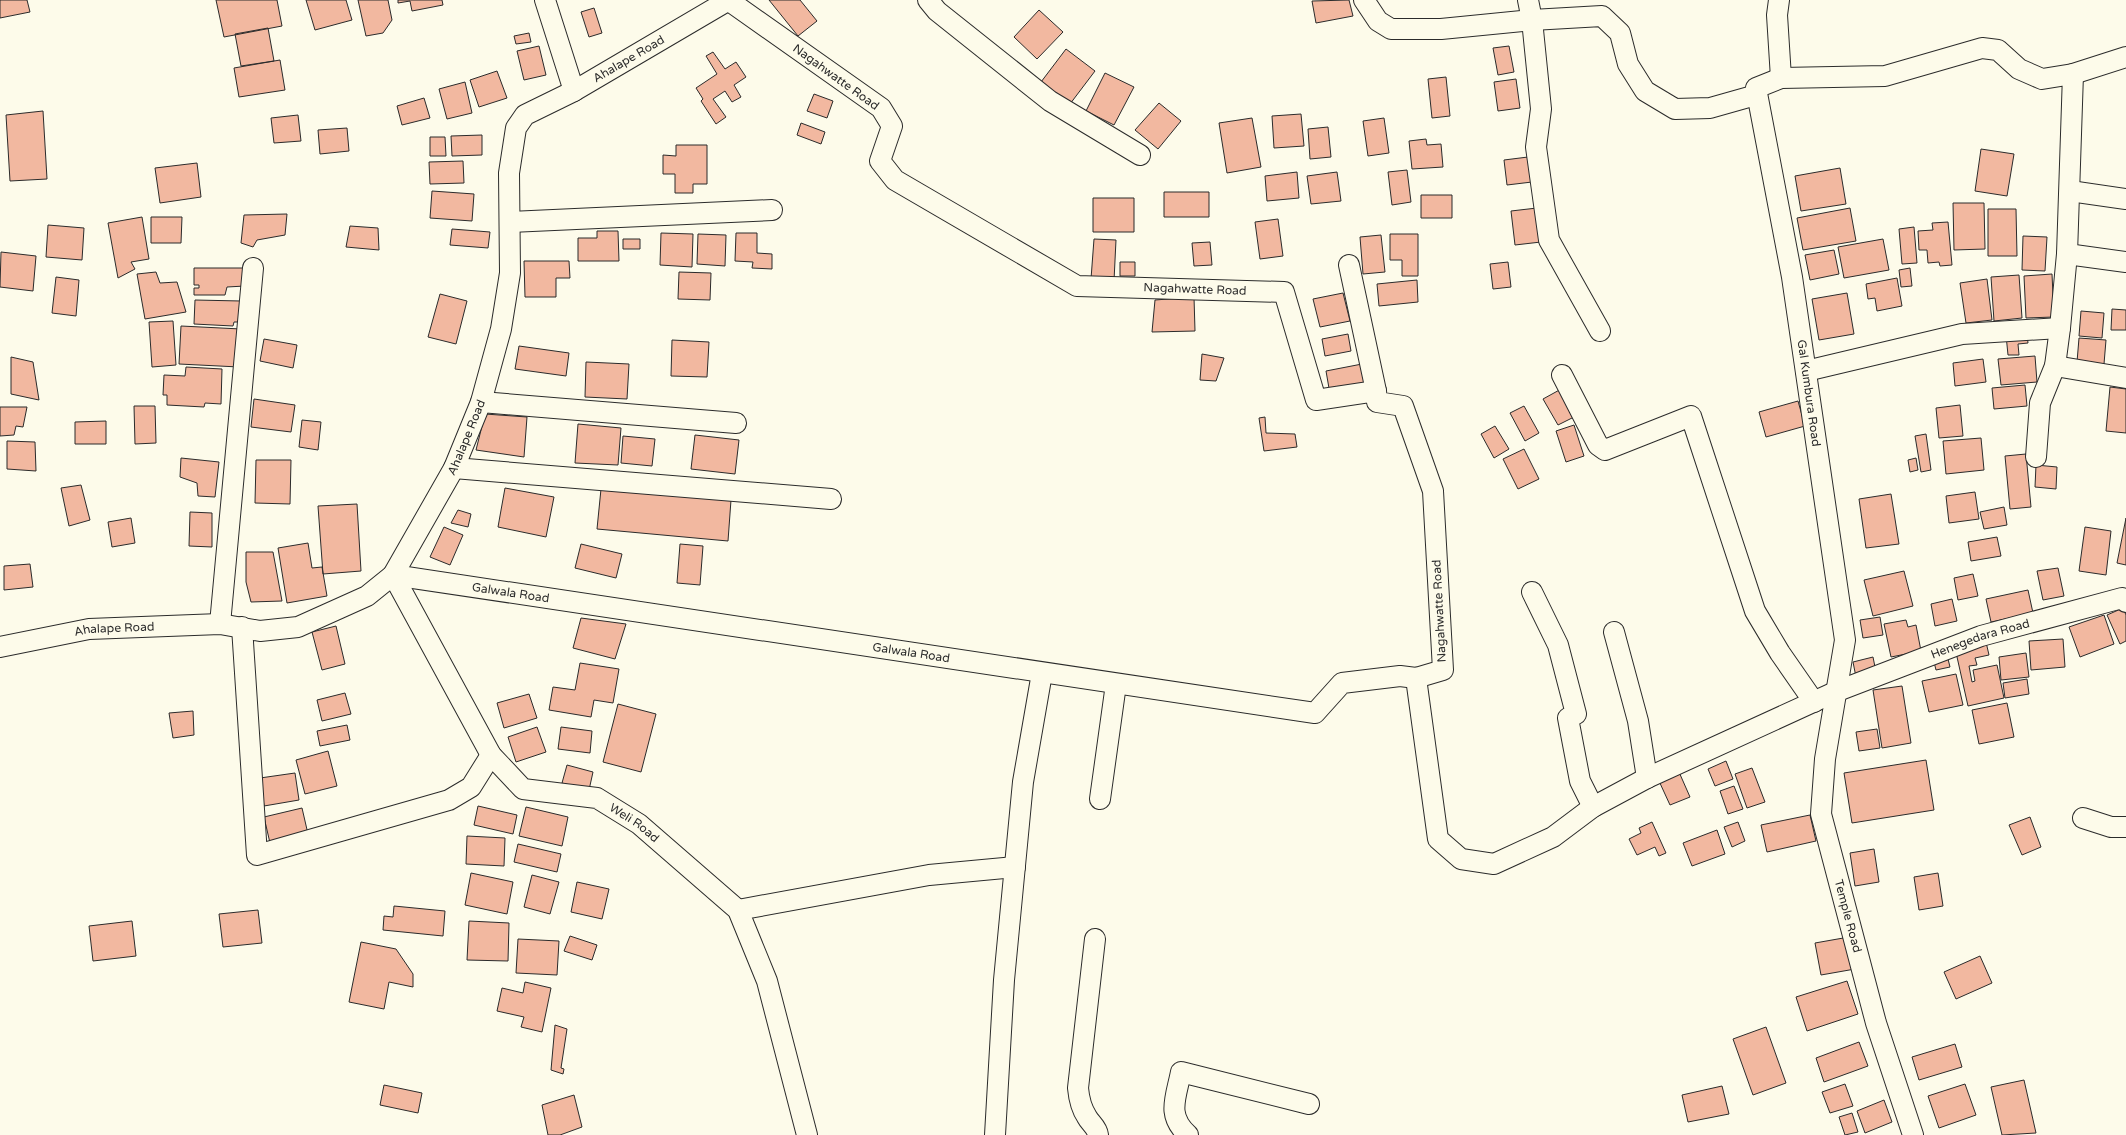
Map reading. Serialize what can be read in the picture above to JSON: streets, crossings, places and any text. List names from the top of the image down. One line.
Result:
{"streets":{"street":["Ahalape Road","Nagahwatte Road","Gal Kumbura Road","Galwala Road","Henegedara Road","Weli Road","Temple Road"]},"crossings":[["Ahalape Road","Nagahwatte Road"],["Ahalape Road","Galwala Road"],["Ahalape Road","Weli Road"],["Nagahwatte Road","Galwala Road"],["Gal Kumbura Road","Henegedara Road"],["Gal Kumbura Road","Temple Road"],["Galwala Road","Weli Road"],["Henegedara Road","Temple Road"]]}
